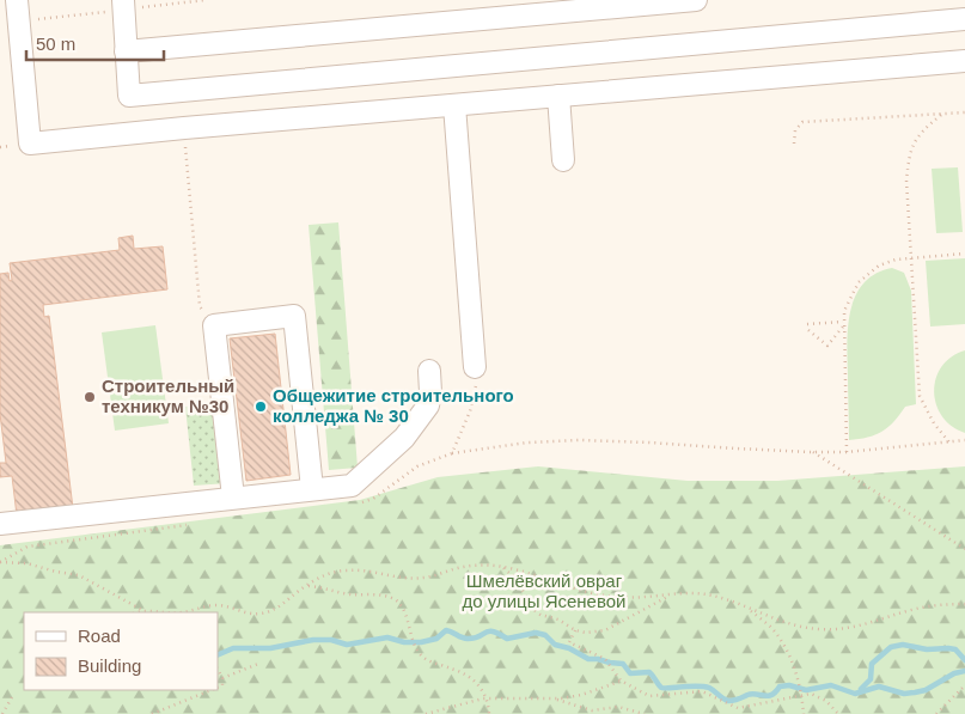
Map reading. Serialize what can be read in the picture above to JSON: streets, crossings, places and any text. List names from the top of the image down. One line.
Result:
{"parks":["Шмелёвский овраг до улицы Ясеневой"],"places":["Строительный техникум №30","Общежитие строительного колледжа № 30"],"legend":["Road","Building"],"scale_bar":"50 m"}
